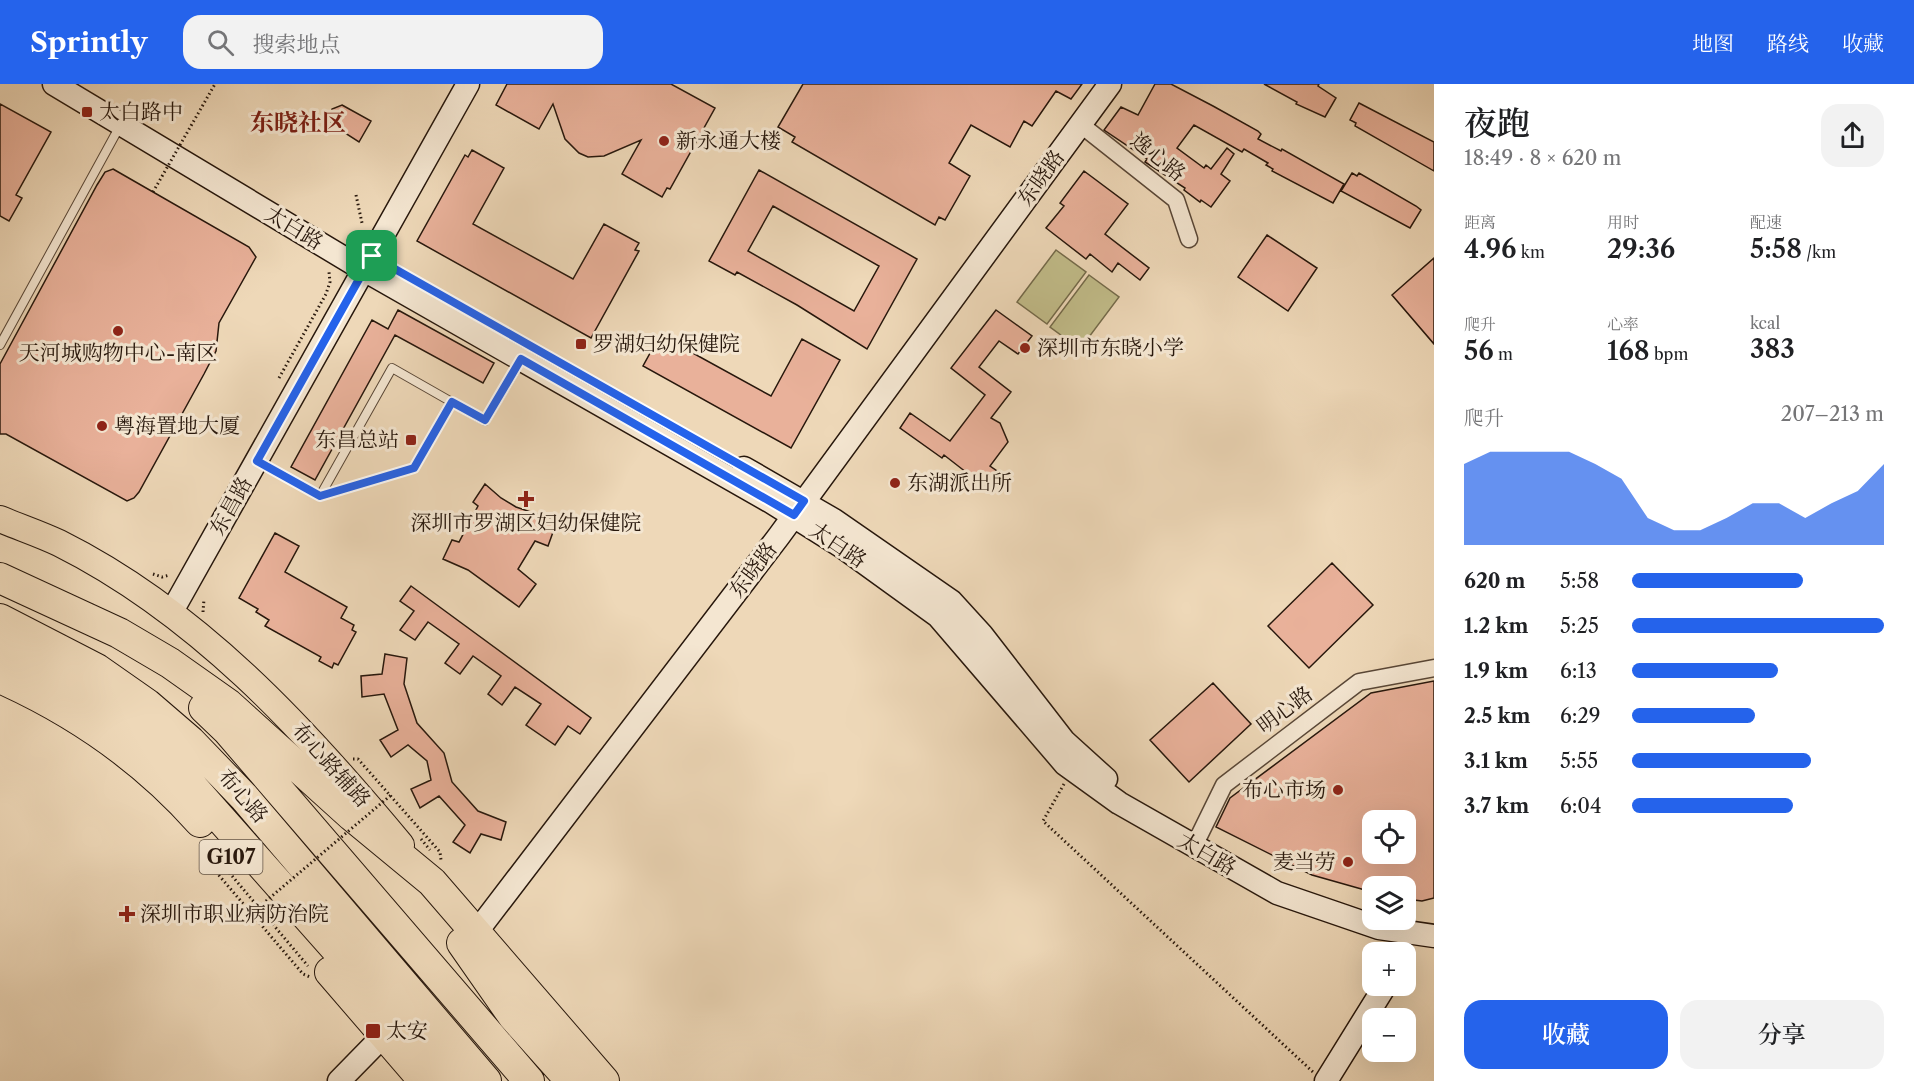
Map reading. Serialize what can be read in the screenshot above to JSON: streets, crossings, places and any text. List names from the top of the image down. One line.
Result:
{"streets":{"highway":["布心路辅路","布心路","G107"],"main road":["东晓路","太白路","东昌路"],"street":["逸心路","明心路"]},"crossings":[["逸心路","东晓路"],["东晓路","太白路"],["东晓路","布心路辅路"],["太白路","东昌路"],["太白路","明心路"],["东昌路","布心路辅路"],["布心路辅路","布心路"]],"districts":["东晓社区"],"places":{"transit":["太白路中","罗湖妇幼保健院","东昌总站","太安"],"other":["新永通大楼","天河城购物中心-南区","深圳市东晓小学","粤海置地大厦","东湖派出所","布心市场","麦当劳"],"health":["深圳市罗湖区妇幼保健院","深圳市职业病防治院"]},"page":{"header":"Sprintly","search":"搜索地点","nav":["地图","路线","收藏"],"heading":["夜跑","18:49 · 8 × 620 m"],"stats":[["距离","4.96 km"],["用时","29:36"],["配速","5:58 /km"],["爬升","56 m"],["心率","168 bpm"],["kcal","383"]],"chart":["爬升","207–213 m"],"list":[{"name":"620 m","note":"5:58"},{"name":"1.2 km","note":"5:25"},{"name":"1.9 km","note":"6:13"},{"name":"2.5 km","note":"6:29"},{"name":"3.1 km","note":"5:55"},{"name":"3.7 km","note":"6:04"}],"map_buttons":["+","−"],"buttons":["收藏","分享"]}}
